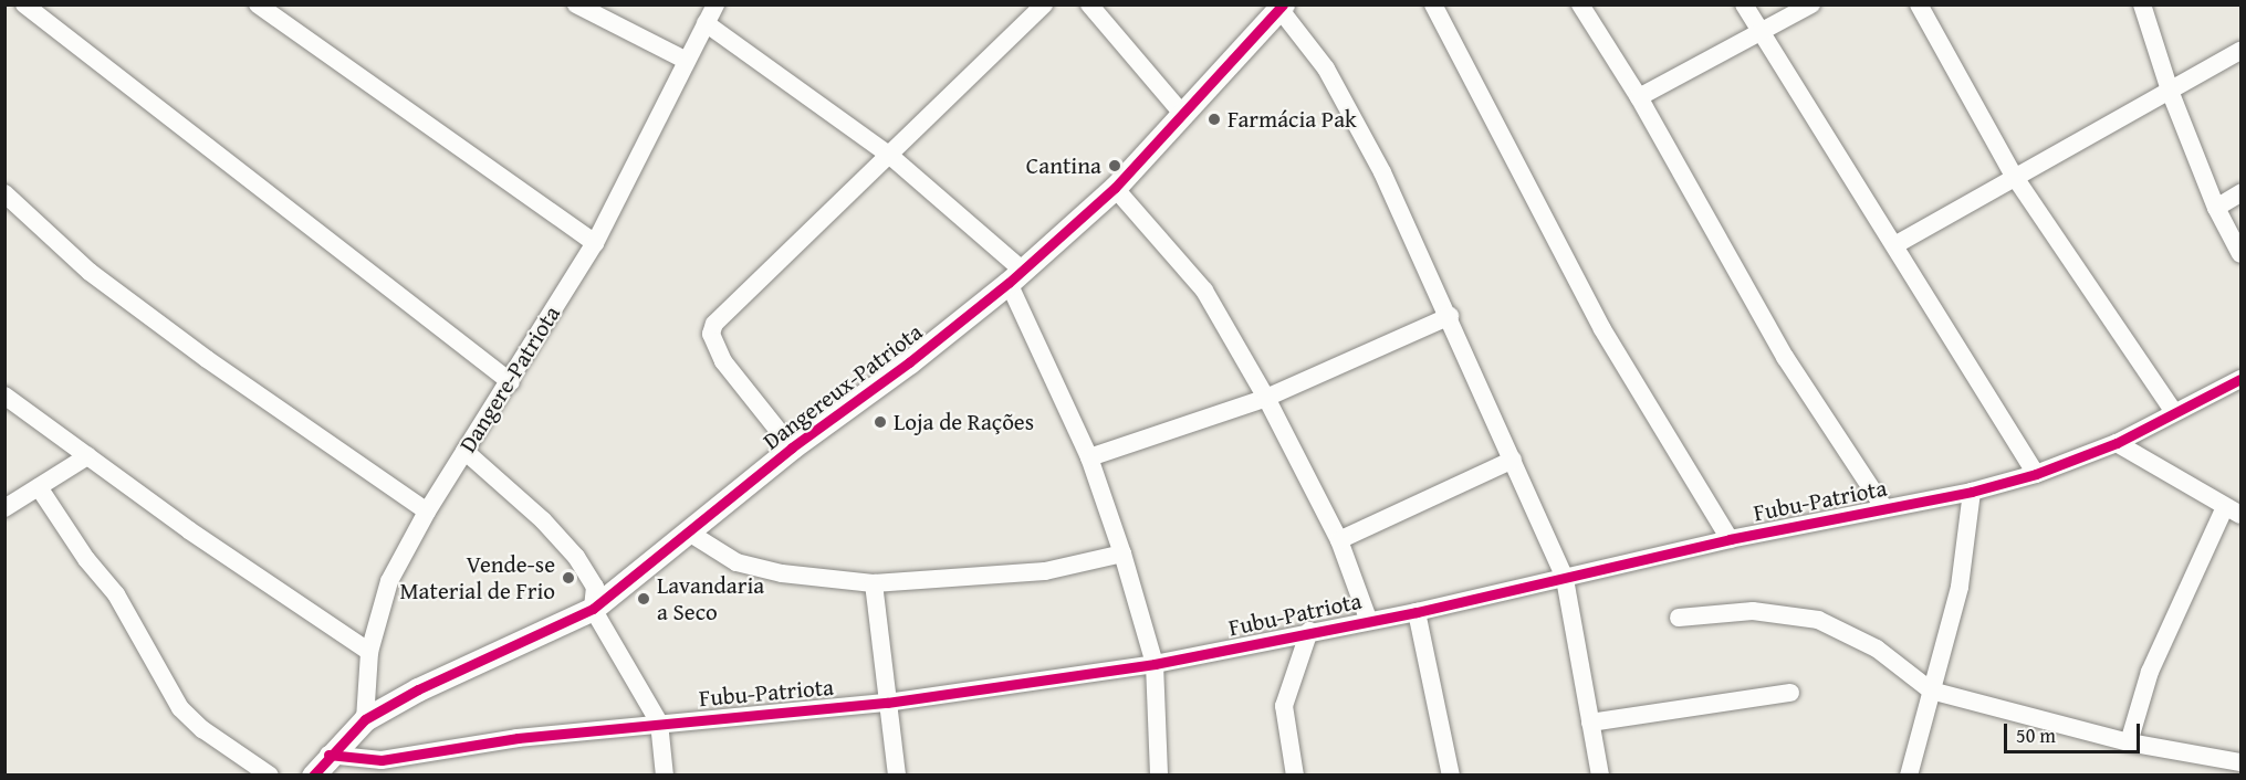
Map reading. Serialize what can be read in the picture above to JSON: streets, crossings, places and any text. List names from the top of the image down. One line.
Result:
{"streets":{"street":["Dangere-Patriota","Dangereux-Patriota","Fubu-Patriota"]},"crossings":[["Dangere-Patriota","Dangereux-Patriota"]],"places":["Farmácia Pak","Cantina","Loja de Rações","Vende-se Material de Frio","Lavandaria a Seco"],"scale_bar":"50 m"}
